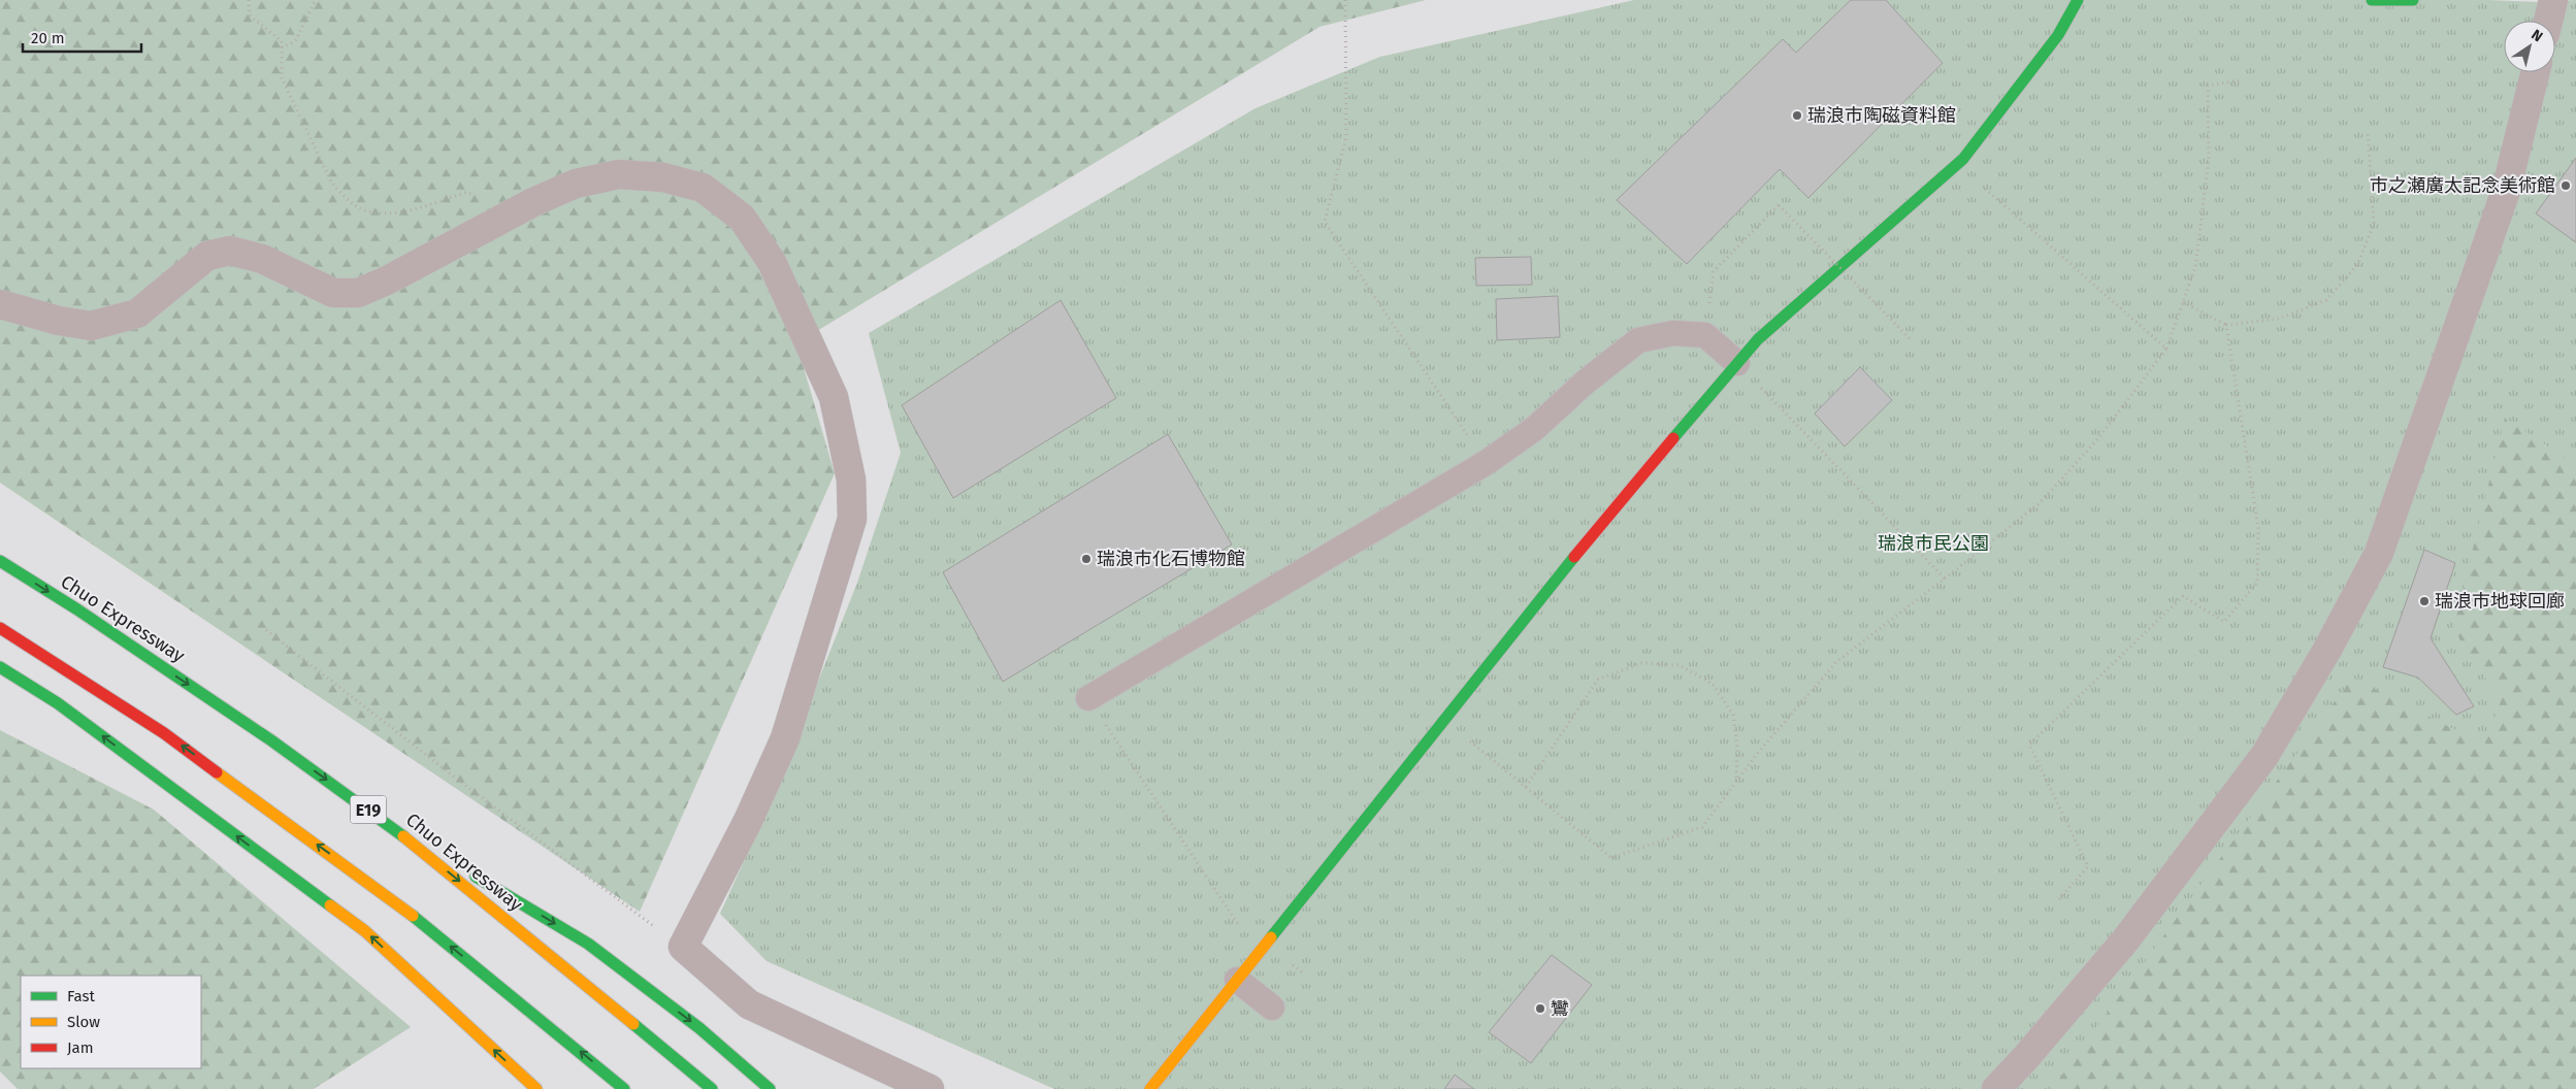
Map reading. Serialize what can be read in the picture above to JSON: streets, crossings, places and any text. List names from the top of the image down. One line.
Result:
{"streets":{"main road":["Chuo Expressway","E19"]},"parks":["瑞浪市民公園"],"places":["瑞浪市陶磁資料館","市之瀬廣太記念美術館","瑞浪市化石博物館","瑞浪市地球回廊","鸞"],"legend":["Fast","Slow","Jam"],"scale_bar":"20 m","north":"top right"}
